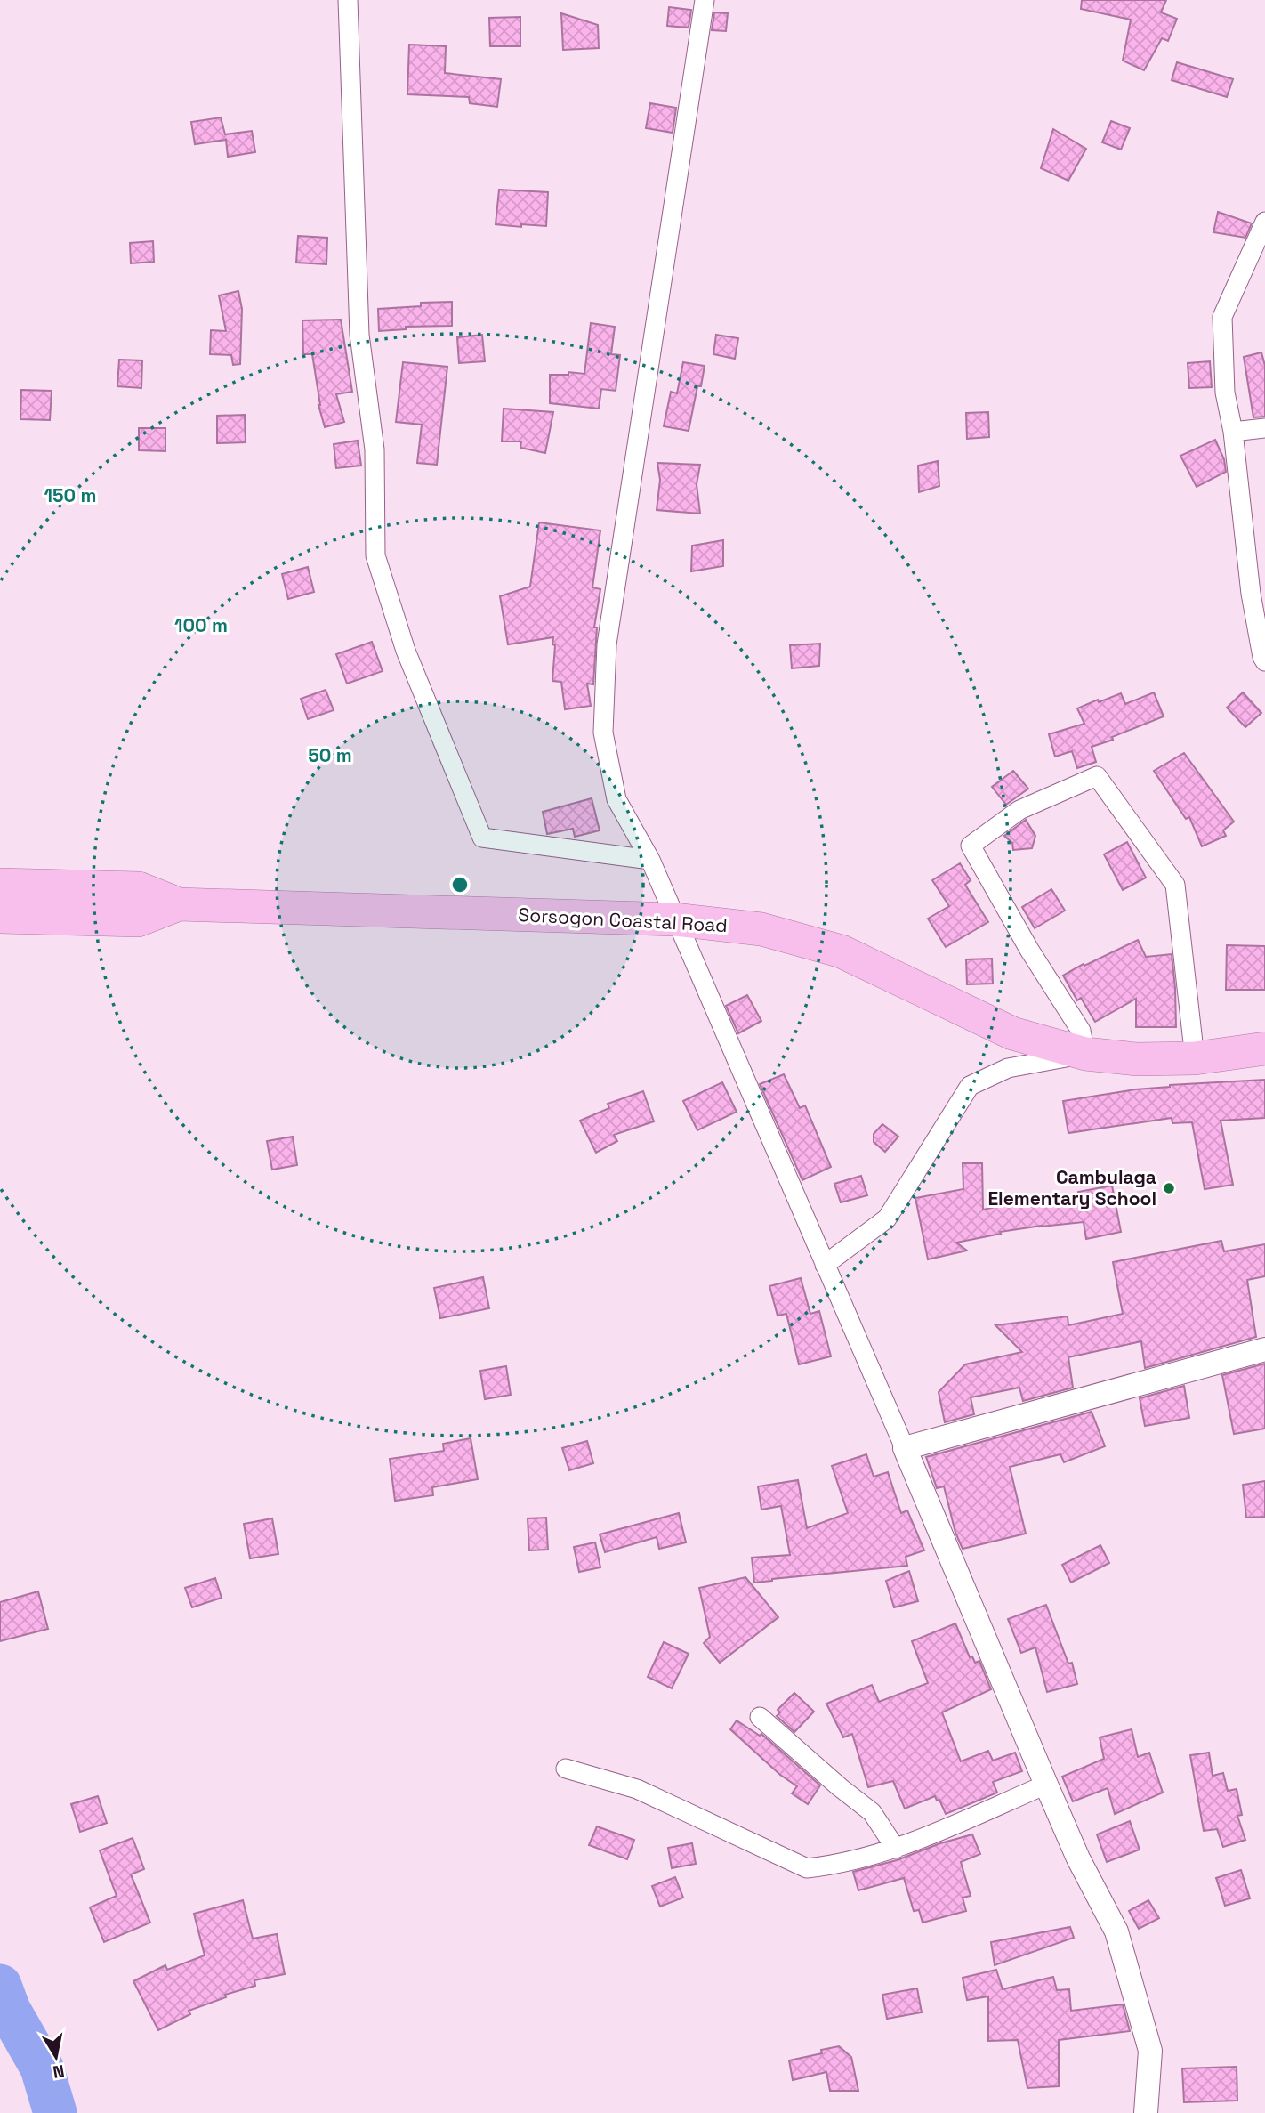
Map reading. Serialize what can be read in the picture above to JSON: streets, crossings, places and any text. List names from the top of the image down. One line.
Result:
{"streets":{"highway":["Sorsogon Coastal Road"]},"places":["Cambulaga Elementary School"],"north":"bottom","rings":["150 m","100 m","50 m"]}
